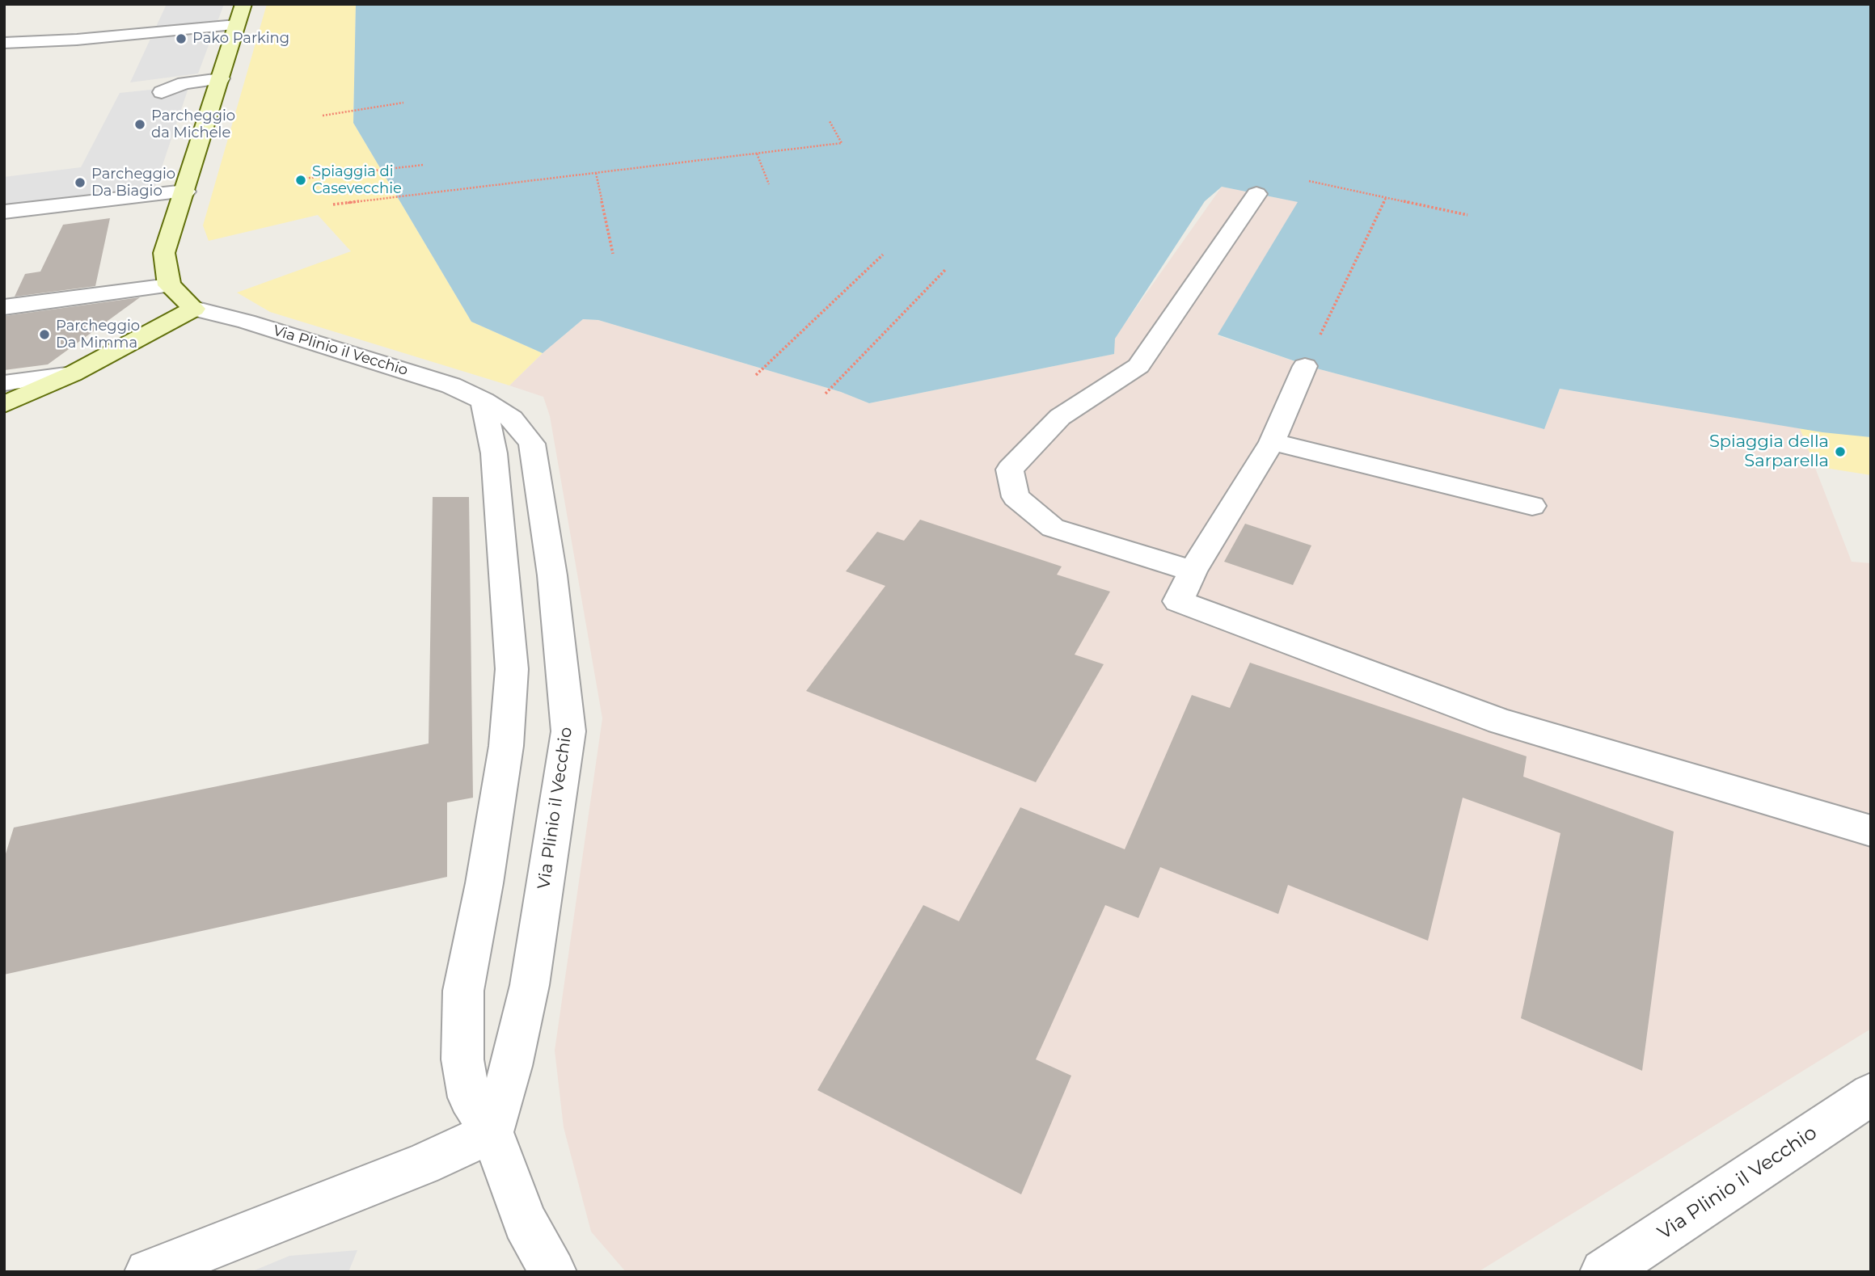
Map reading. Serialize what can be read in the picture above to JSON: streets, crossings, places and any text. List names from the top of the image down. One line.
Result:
{"streets":{"street":["Via Plinio il Vecchio"]},"places":["Pako Parking","Parcheggio da Michele","Spiaggia di Casevecchie","Parcheggio Da Biagio","Parcheggio Da Mimma","Spiaggia della Sarparella"]}
